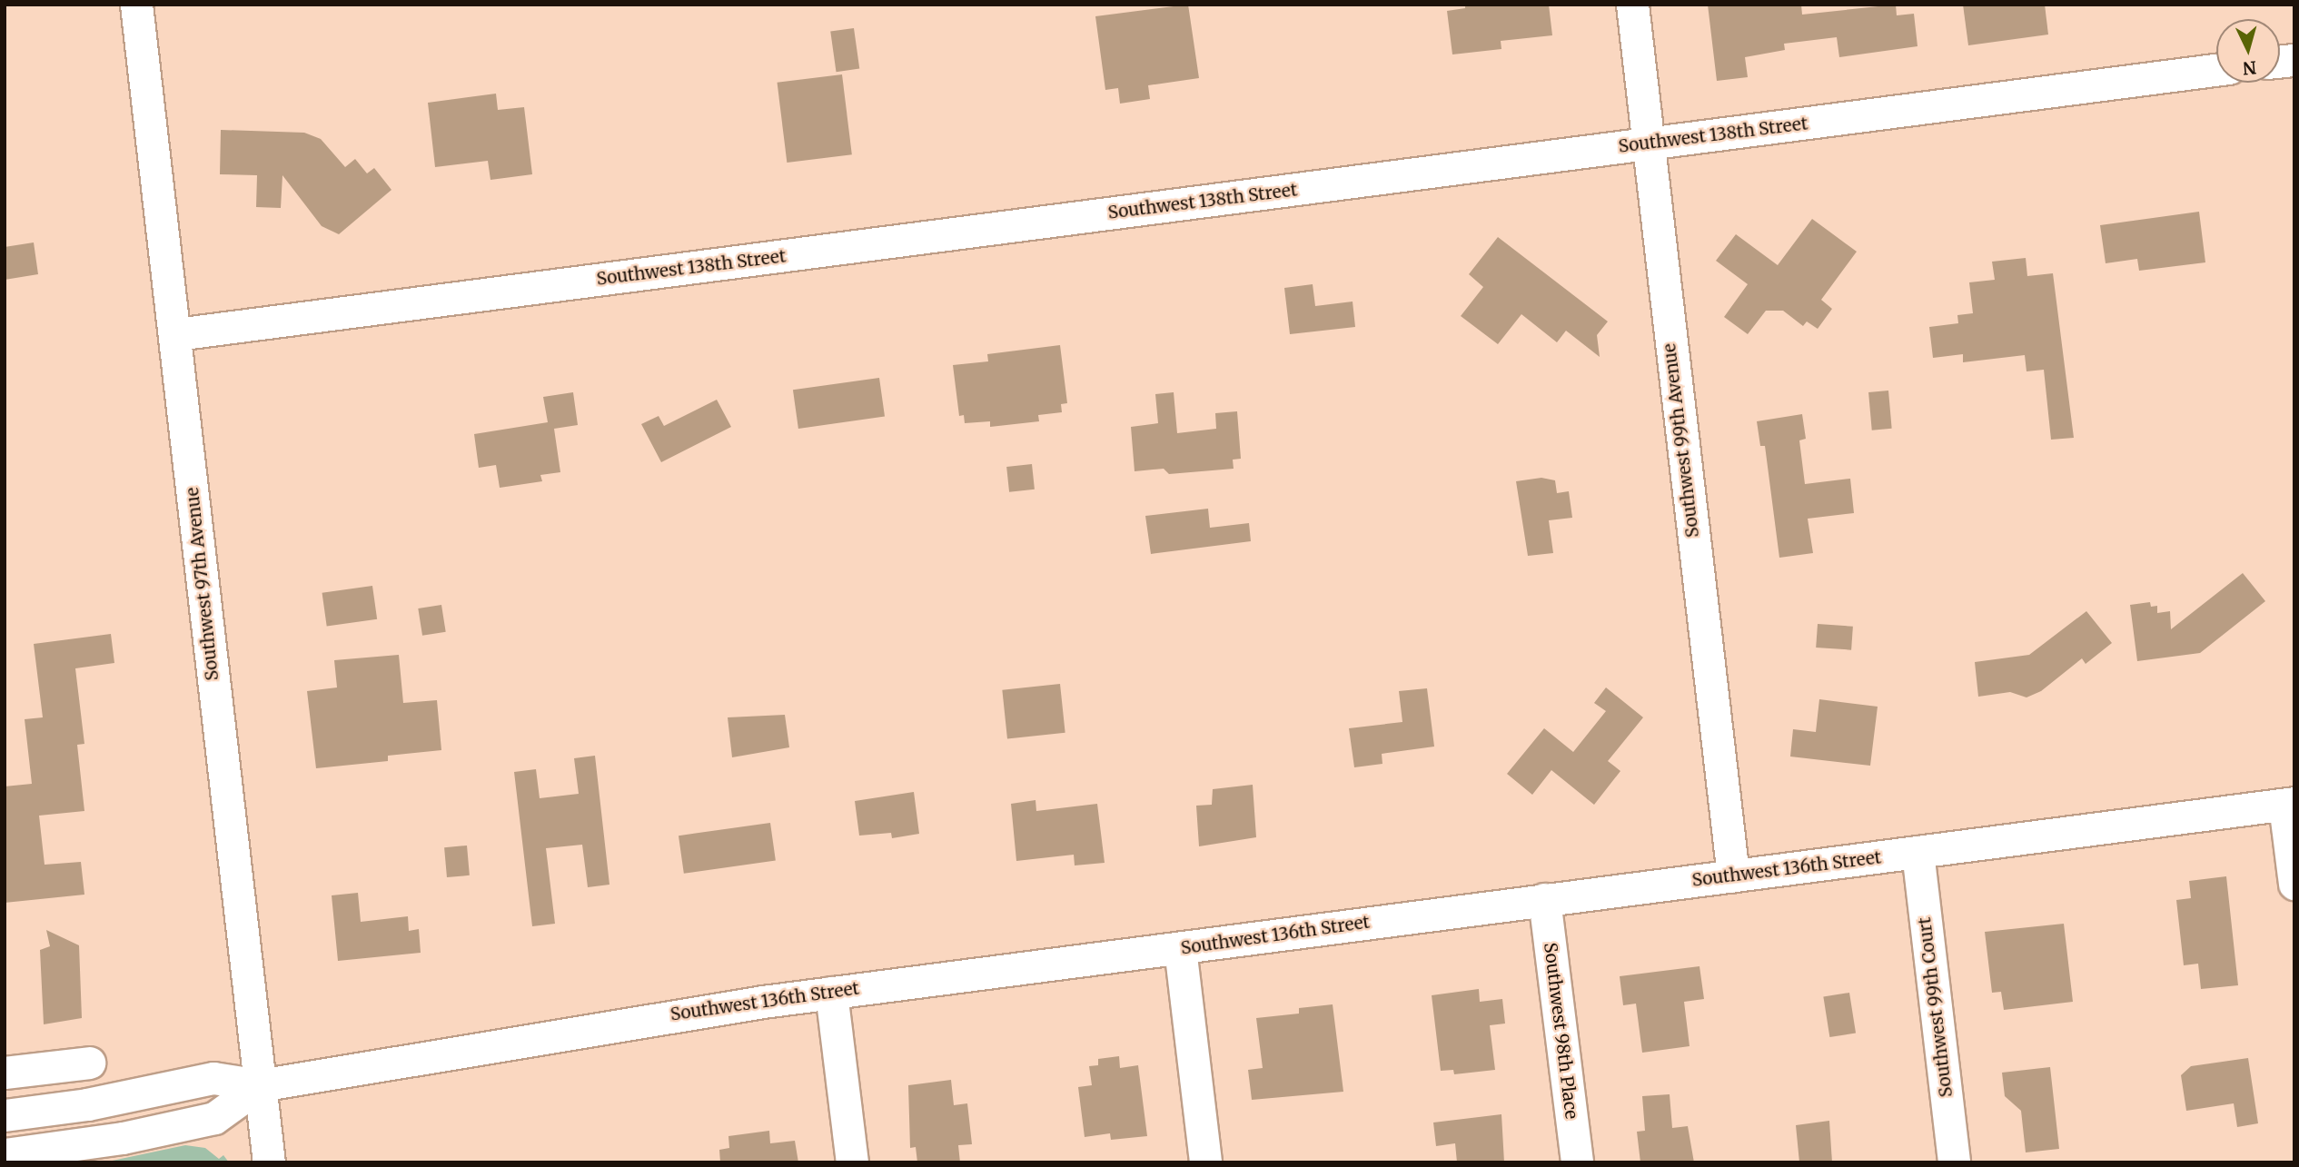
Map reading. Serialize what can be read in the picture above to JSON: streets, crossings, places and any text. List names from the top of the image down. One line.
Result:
{"streets":{"street":["Southwest 138th Street","Southwest 99th Avenue","Southwest 97th Avenue","Southwest 136th Street","Southwest 99th Court","Southwest 98th Place"]},"crossings":[["Southwest 138th Street","Southwest 99th Avenue"],["Southwest 138th Street","Southwest 97th Avenue"],["Southwest 99th Avenue","Southwest 136th Street"],["Southwest 97th Avenue","Southwest 136th Street"],["Southwest 136th Street","Southwest 99th Court"],["Southwest 136th Street","Southwest 98th Place"]],"north":"bottom"}
